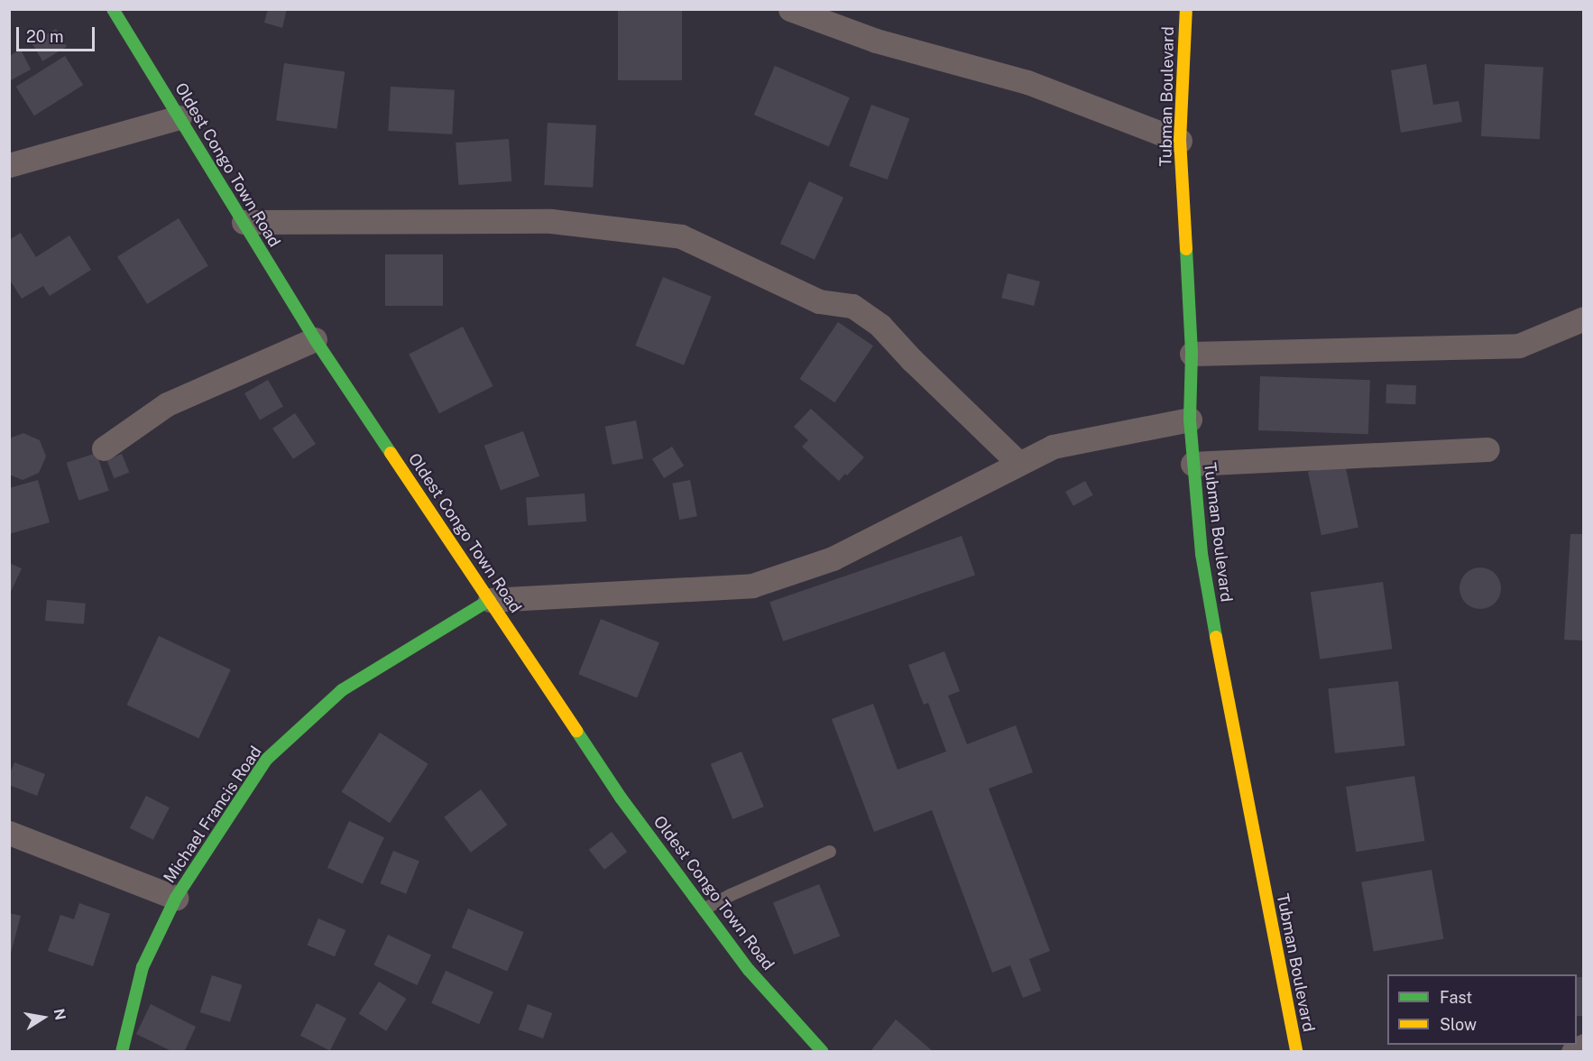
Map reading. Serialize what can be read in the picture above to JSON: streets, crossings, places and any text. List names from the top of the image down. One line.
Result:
{"streets":{"main road":["Tubman Boulevard","Oldest Congo Town Road","Michael Francis Road"]},"crossings":[["Oldest Congo Town Road","Michael Francis Road"]],"legend":["Fast","Slow"],"scale_bar":"20 m","north":"right"}
